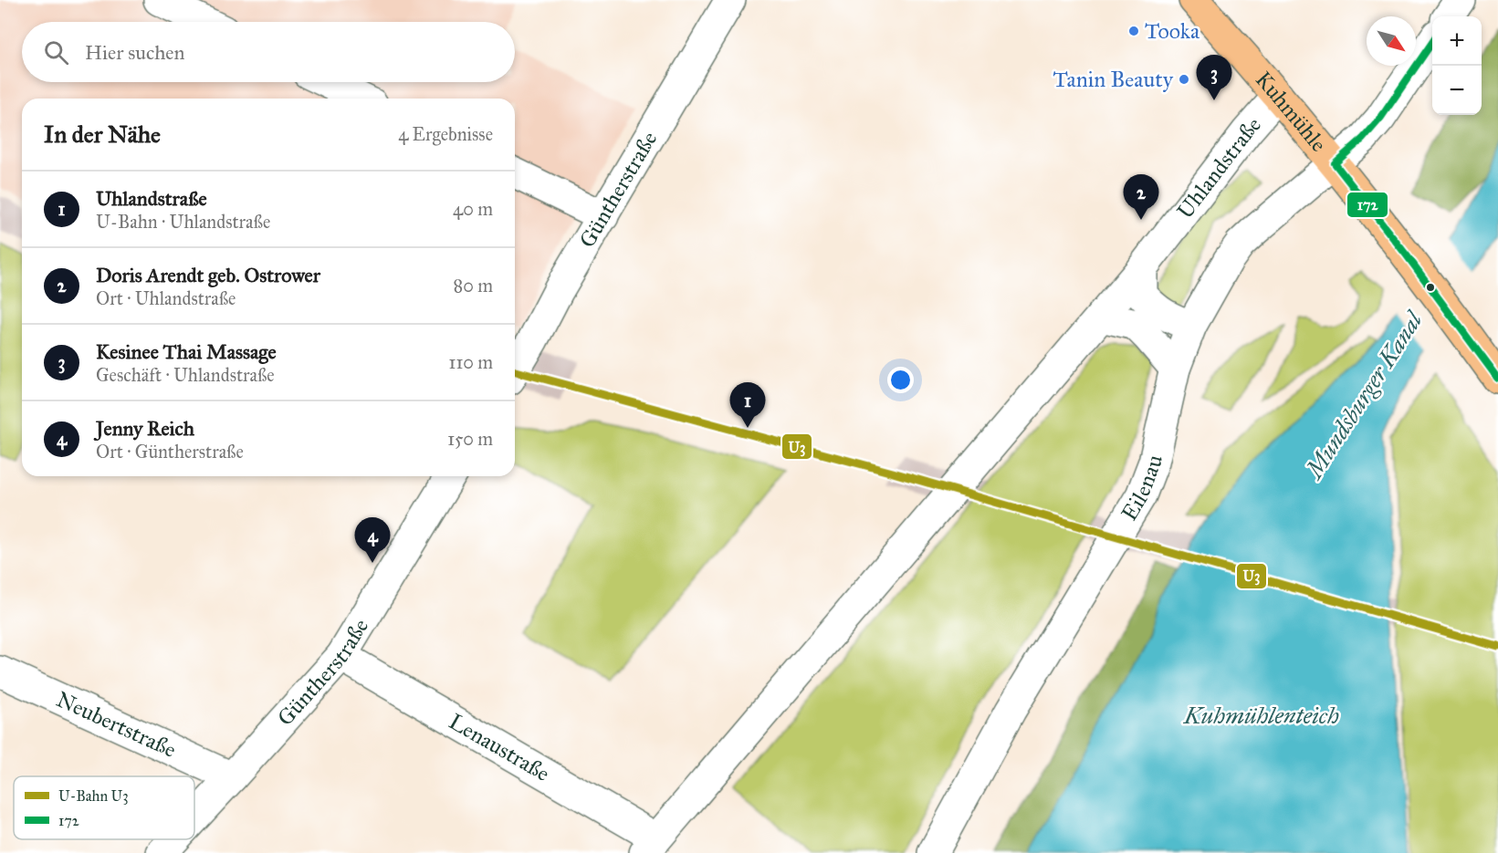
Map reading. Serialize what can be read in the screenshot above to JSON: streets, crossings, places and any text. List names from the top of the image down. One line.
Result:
{"streets":{"main road":["Kuhmühle"],"street":["Uhlandstraße","Güntherstraße","Eilenau","Neubertstraße","Lenaustraße"]},"crossings":[["Kuhmühle","Uhlandstraße"],["Kuhmühle","Eilenau"],["Uhlandstraße","Lenaustraße"],["Güntherstraße","Neubertstraße"],["Güntherstraße","Lenaustraße"]],"water":["Mundsburger Kanal","Kuhmühlenteich"],"places":["Tooka","Tanin Beauty"],"lines":["transit line 172","metro line U3"],"legend":["U-Bahn U3","172"],"north":"bottom right","page":{"map_buttons":["+","−"],"search":"Hier suchen","pins":["3","2","1","4"],"heading":["In der Nähe","4 Ergebnisse"],"list":[{"mark":"1","name":"Uhlandstraße","note":"U-Bahn · Uhlandstraße","value":"40 m"},{"mark":"2","name":"Doris Arendt geb. Ostrower","note":"Ort · Uhlandstraße","value":"80 m"},{"mark":"3","name":"Kesinee Thai Massage","note":"Geschäft · Uhlandstraße","value":"110 m"},{"mark":"4","name":"Jenny Reich","note":"Ort · Güntherstraße","value":"150 m"}]}}
